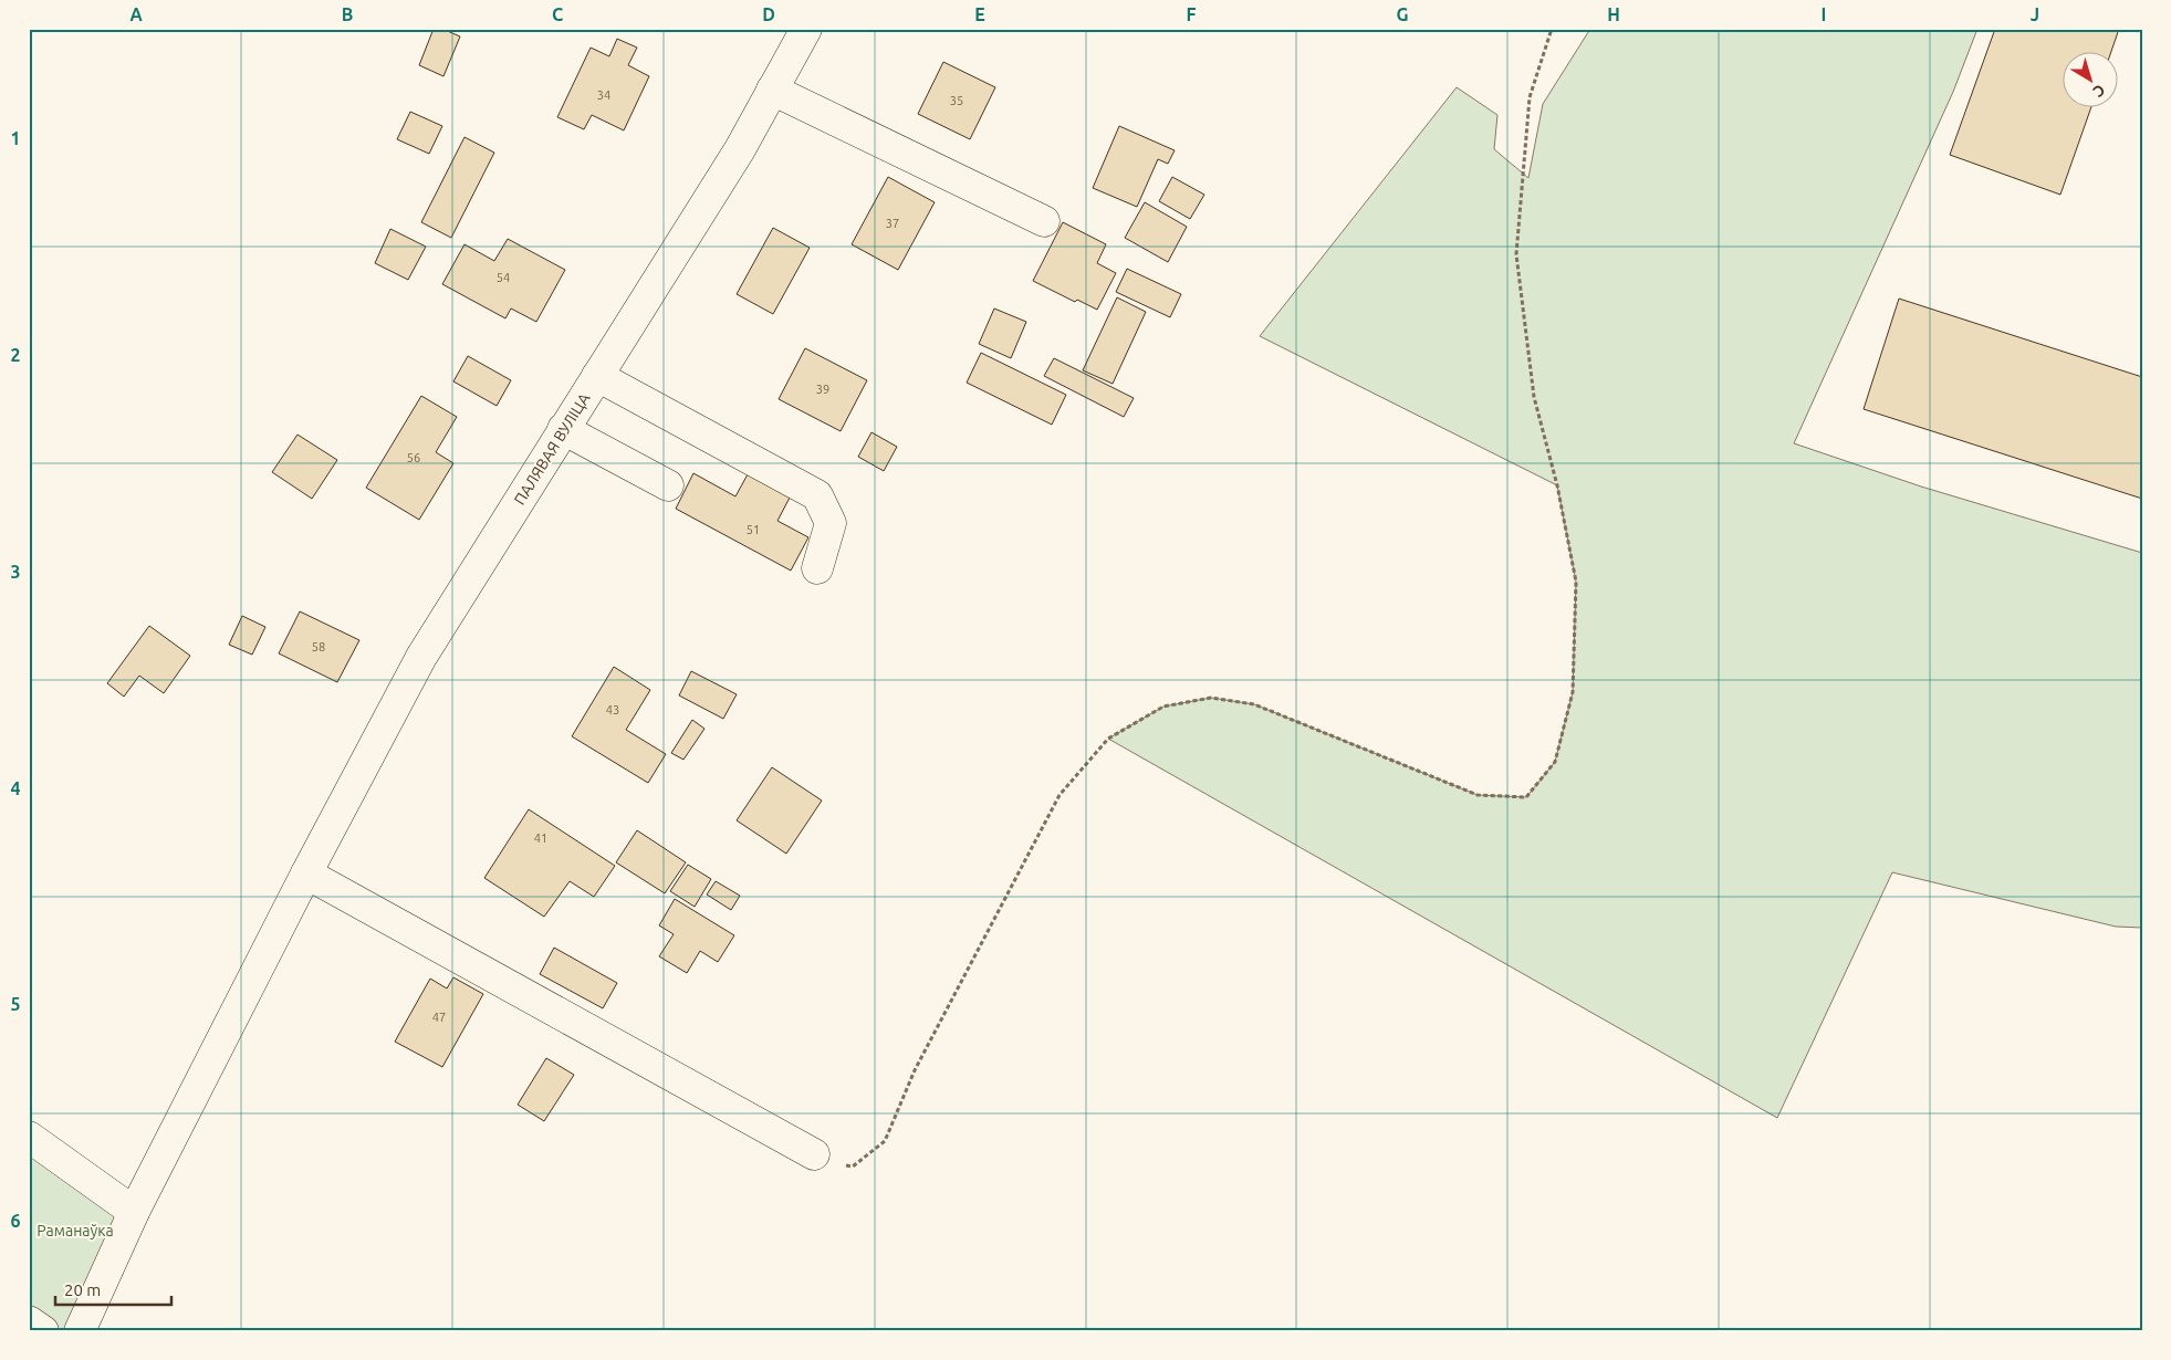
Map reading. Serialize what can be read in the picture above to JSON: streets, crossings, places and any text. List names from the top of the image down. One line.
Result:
{"streets":{"main road":["ПАЛЯВАЯ ВУЛІЦА"]},"parks":["Раманаўка"],"house_numbers":["34","35","37","54","39","56","51","58","43","41","47"],"scale_bar":"20 m","north":"bottom right","grid":{"columns":["A","B","C","D","E","F","G","H","I","J"],"rows":["1","2","3","4","5","6"]}}
